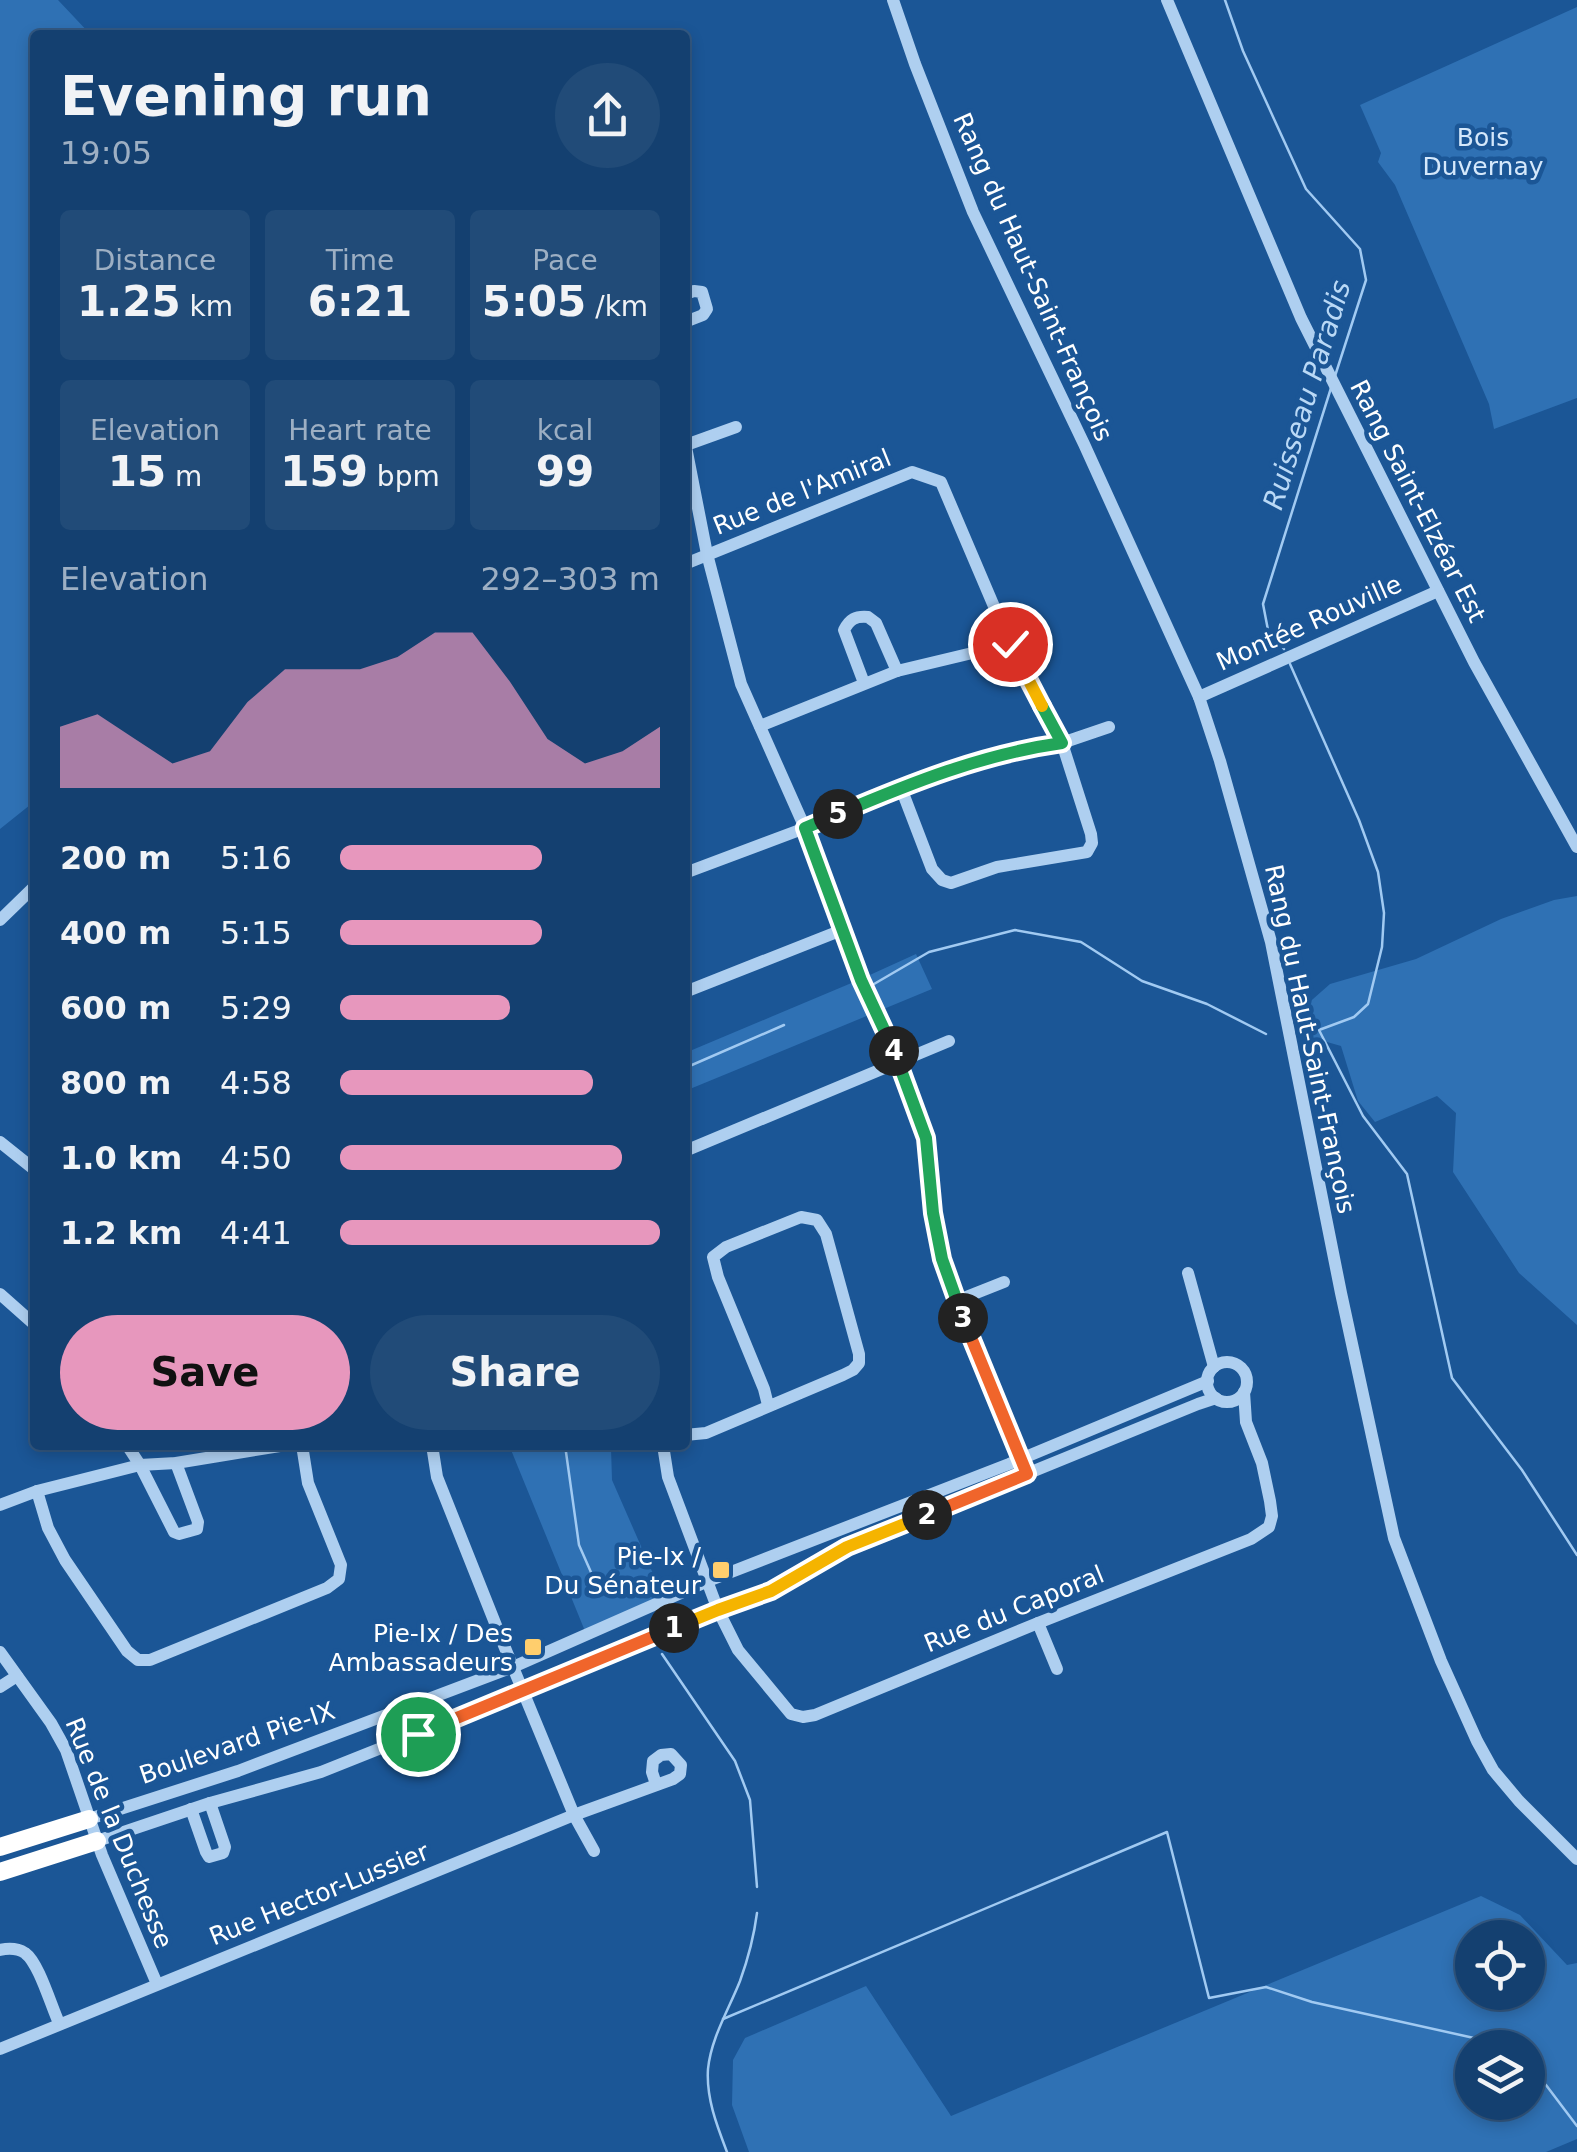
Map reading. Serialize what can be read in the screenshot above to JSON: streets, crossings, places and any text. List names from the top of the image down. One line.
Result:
{"streets":{"highway":["Boulevard Pie-IX"],"street":["Rang du Haut-Saint-François","Rue de l'Amiral","Rang Saint-Elzéar Est","Montée Rouville","Rue du Caporal","Rue de la Duchesse","Rue Hector-Lussier"]},"crossings":[["Rang du Haut-Saint-François","Montée Rouville"],["Rang Saint-Elzéar Est","Montée Rouville"],["Rue du Caporal","Boulevard Pie-IX"],["Boulevard Pie-IX","Rue de la Duchesse"],["Rue de la Duchesse","Rue Hector-Lussier"]],"water":["Ruisseau Paradis"],"parks":["Bois Duvernay"],"places":{"transit":["Pie-Ix / Du Sénateur","Pie-Ix / Des Ambassadeurs"]},"page":{"heading":["Evening run","19:05"],"stats":[["Distance","1.25 km"],["Time","6:21"],["Pace","5:05 /km"],["Elevation","15 m"],["Heart rate","159 bpm"],["kcal","99"]],"chart":["Elevation","292–303 m"],"pins":["5","4","3","2","1"],"list":[{"name":"200 m","note":"5:16"},{"name":"400 m","note":"5:15"},{"name":"600 m","note":"5:29"},{"name":"800 m","note":"4:58"},{"name":"1.0 km","note":"4:50"},{"name":"1.2 km","note":"4:41"}],"buttons":["Save","Share"]}}
